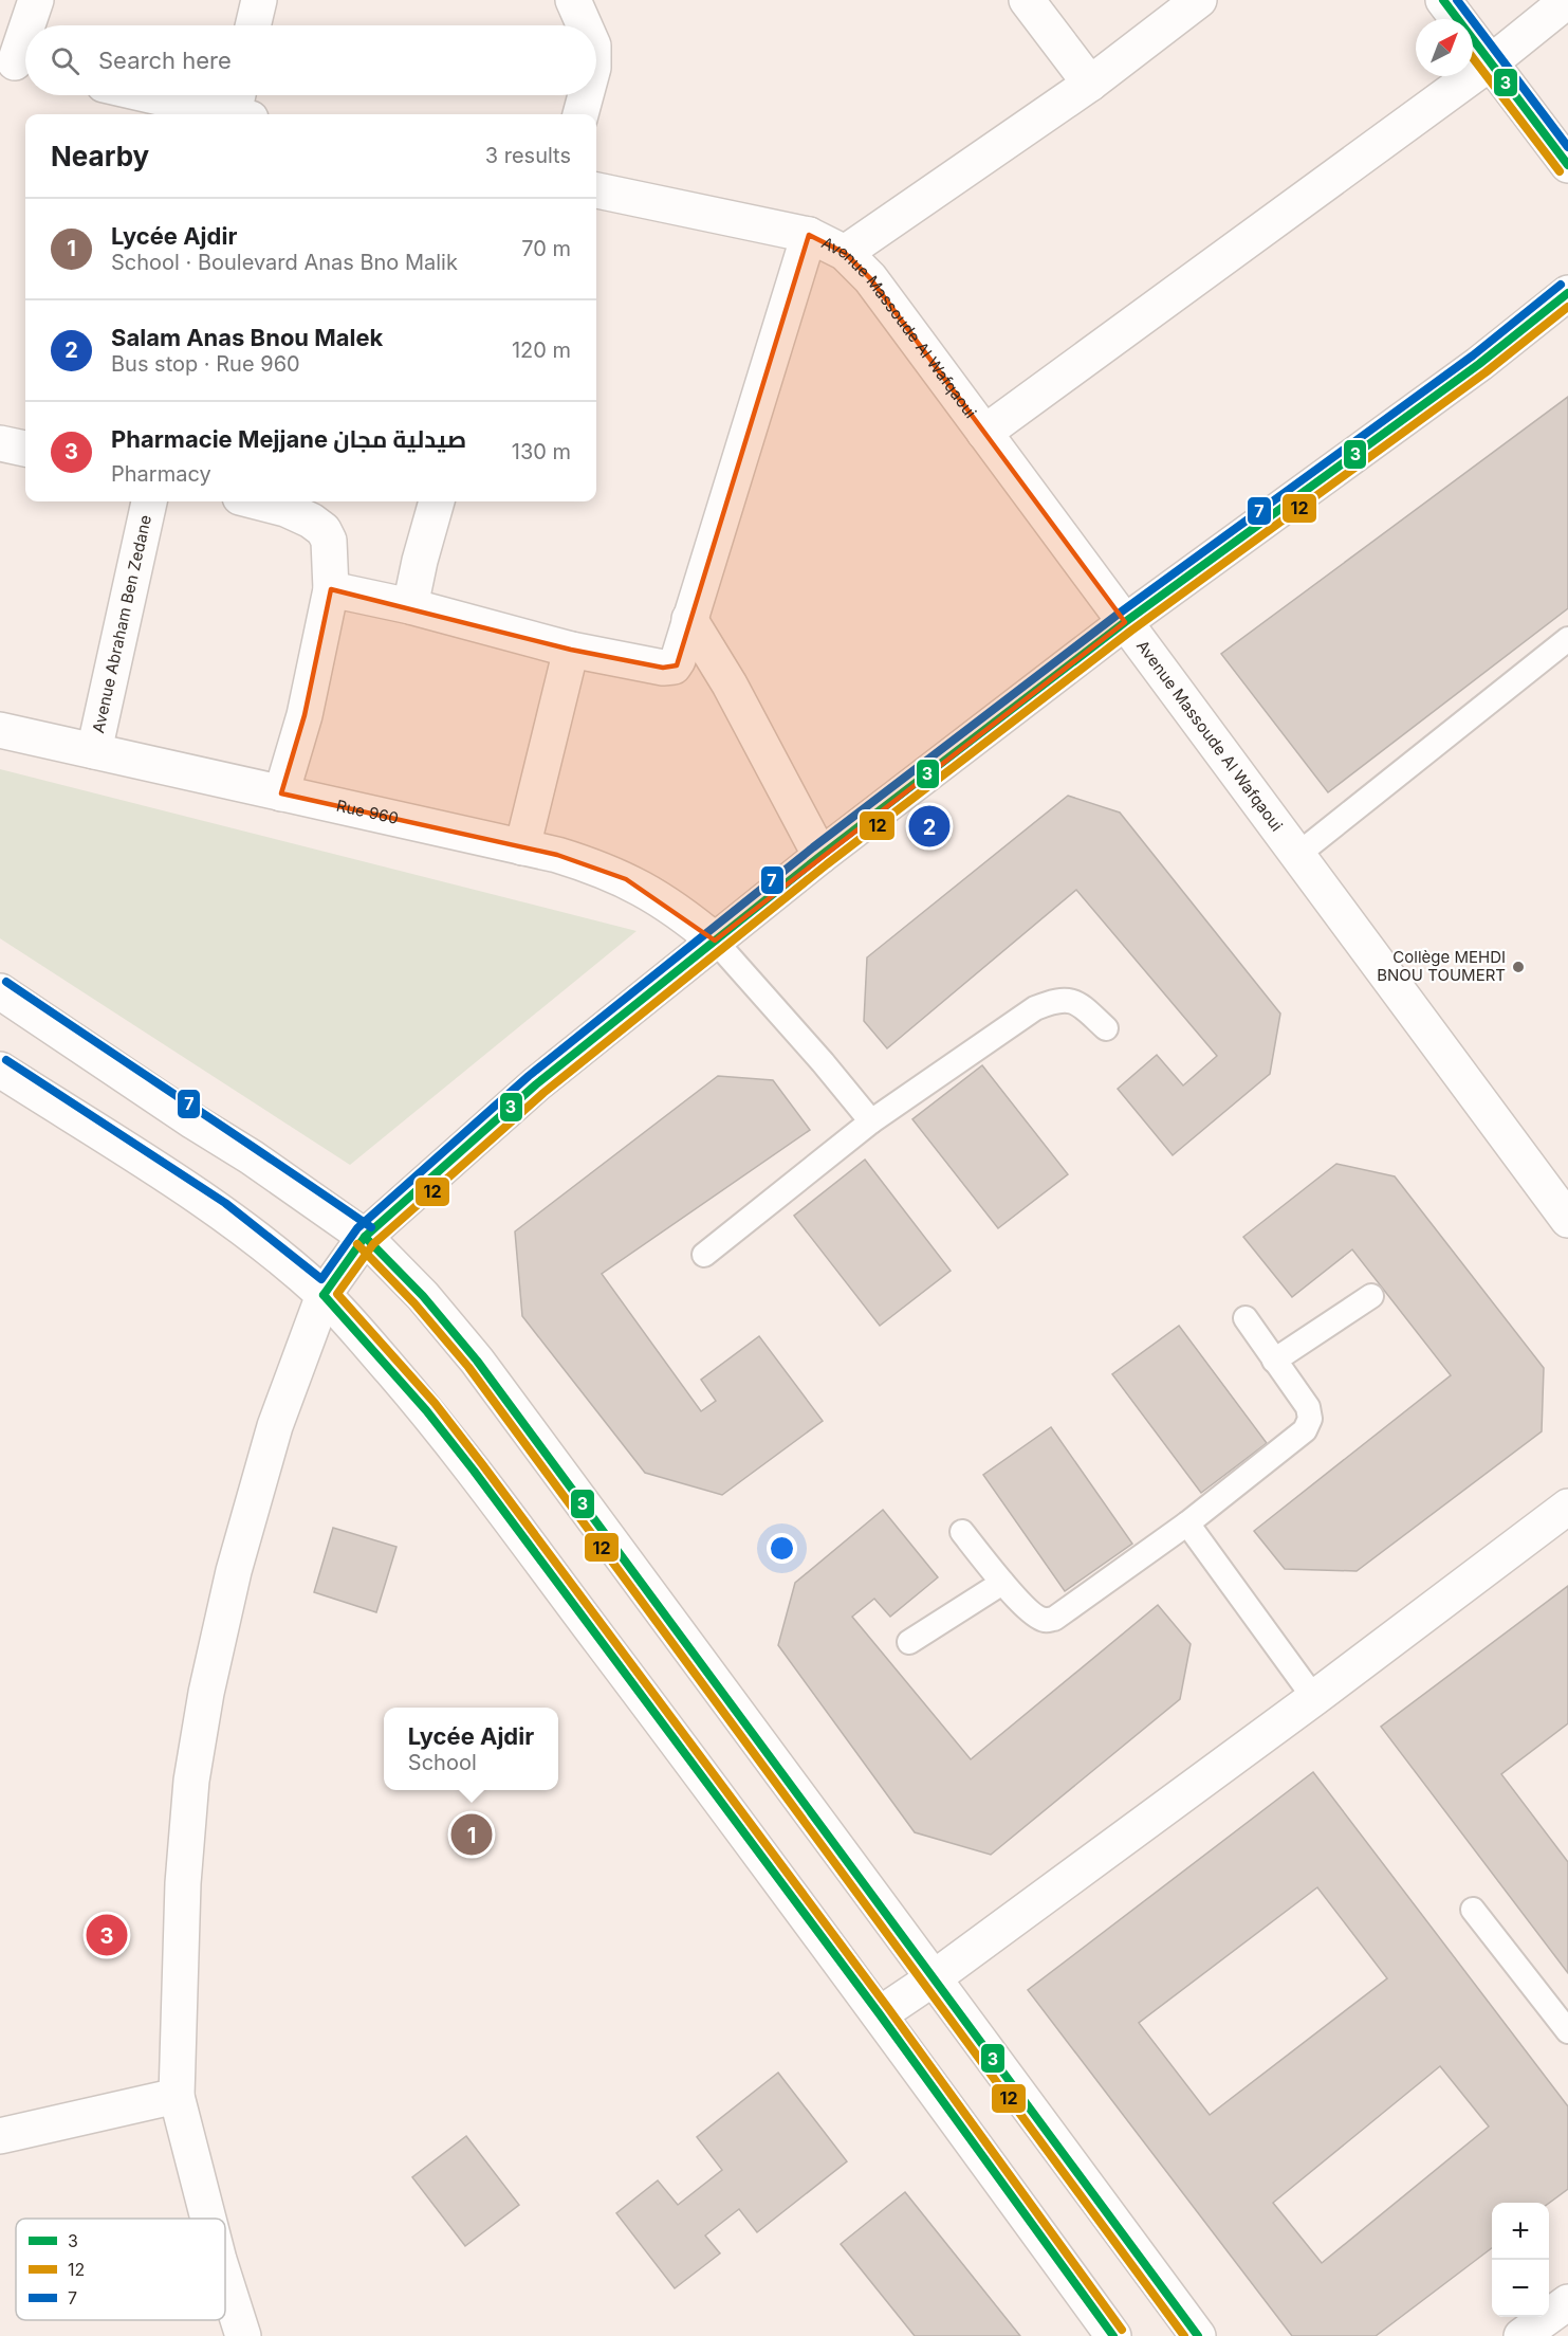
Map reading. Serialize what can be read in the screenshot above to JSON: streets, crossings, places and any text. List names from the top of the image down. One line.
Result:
{"streets":{"street":["Avenue Massoude Al Wafqaoui","Avenue Abraham Ben Zedane","Rue 960"]},"crossings":[["Avenue Abraham Ben Zedane","Rue 960"]],"places":["Collège MEHDI BNOU TOUMERT"],"lines":["transit line 3","transit line 7","transit line 12"],"legend":["3","12","7"],"north":"top right","page":{"search":"Search here","heading":["Nearby","3 results"],"list":[{"mark":"1","name":"Lycée Ajdir","note":"School · Boulevard Anas Bno Malik","value":"70 m"},{"mark":"2","name":"Salam Anas Bnou Malek","note":"Bus stop · Rue 960","value":"120 m"},{"mark":"3","name":"Pharmacie Mejjane صيدلية مجان","note":"Pharmacy","value":"130 m"}],"pins":["2","1","3"],"popup":["Lycée Ajdir","School"],"map_buttons":["+","−"]}}
